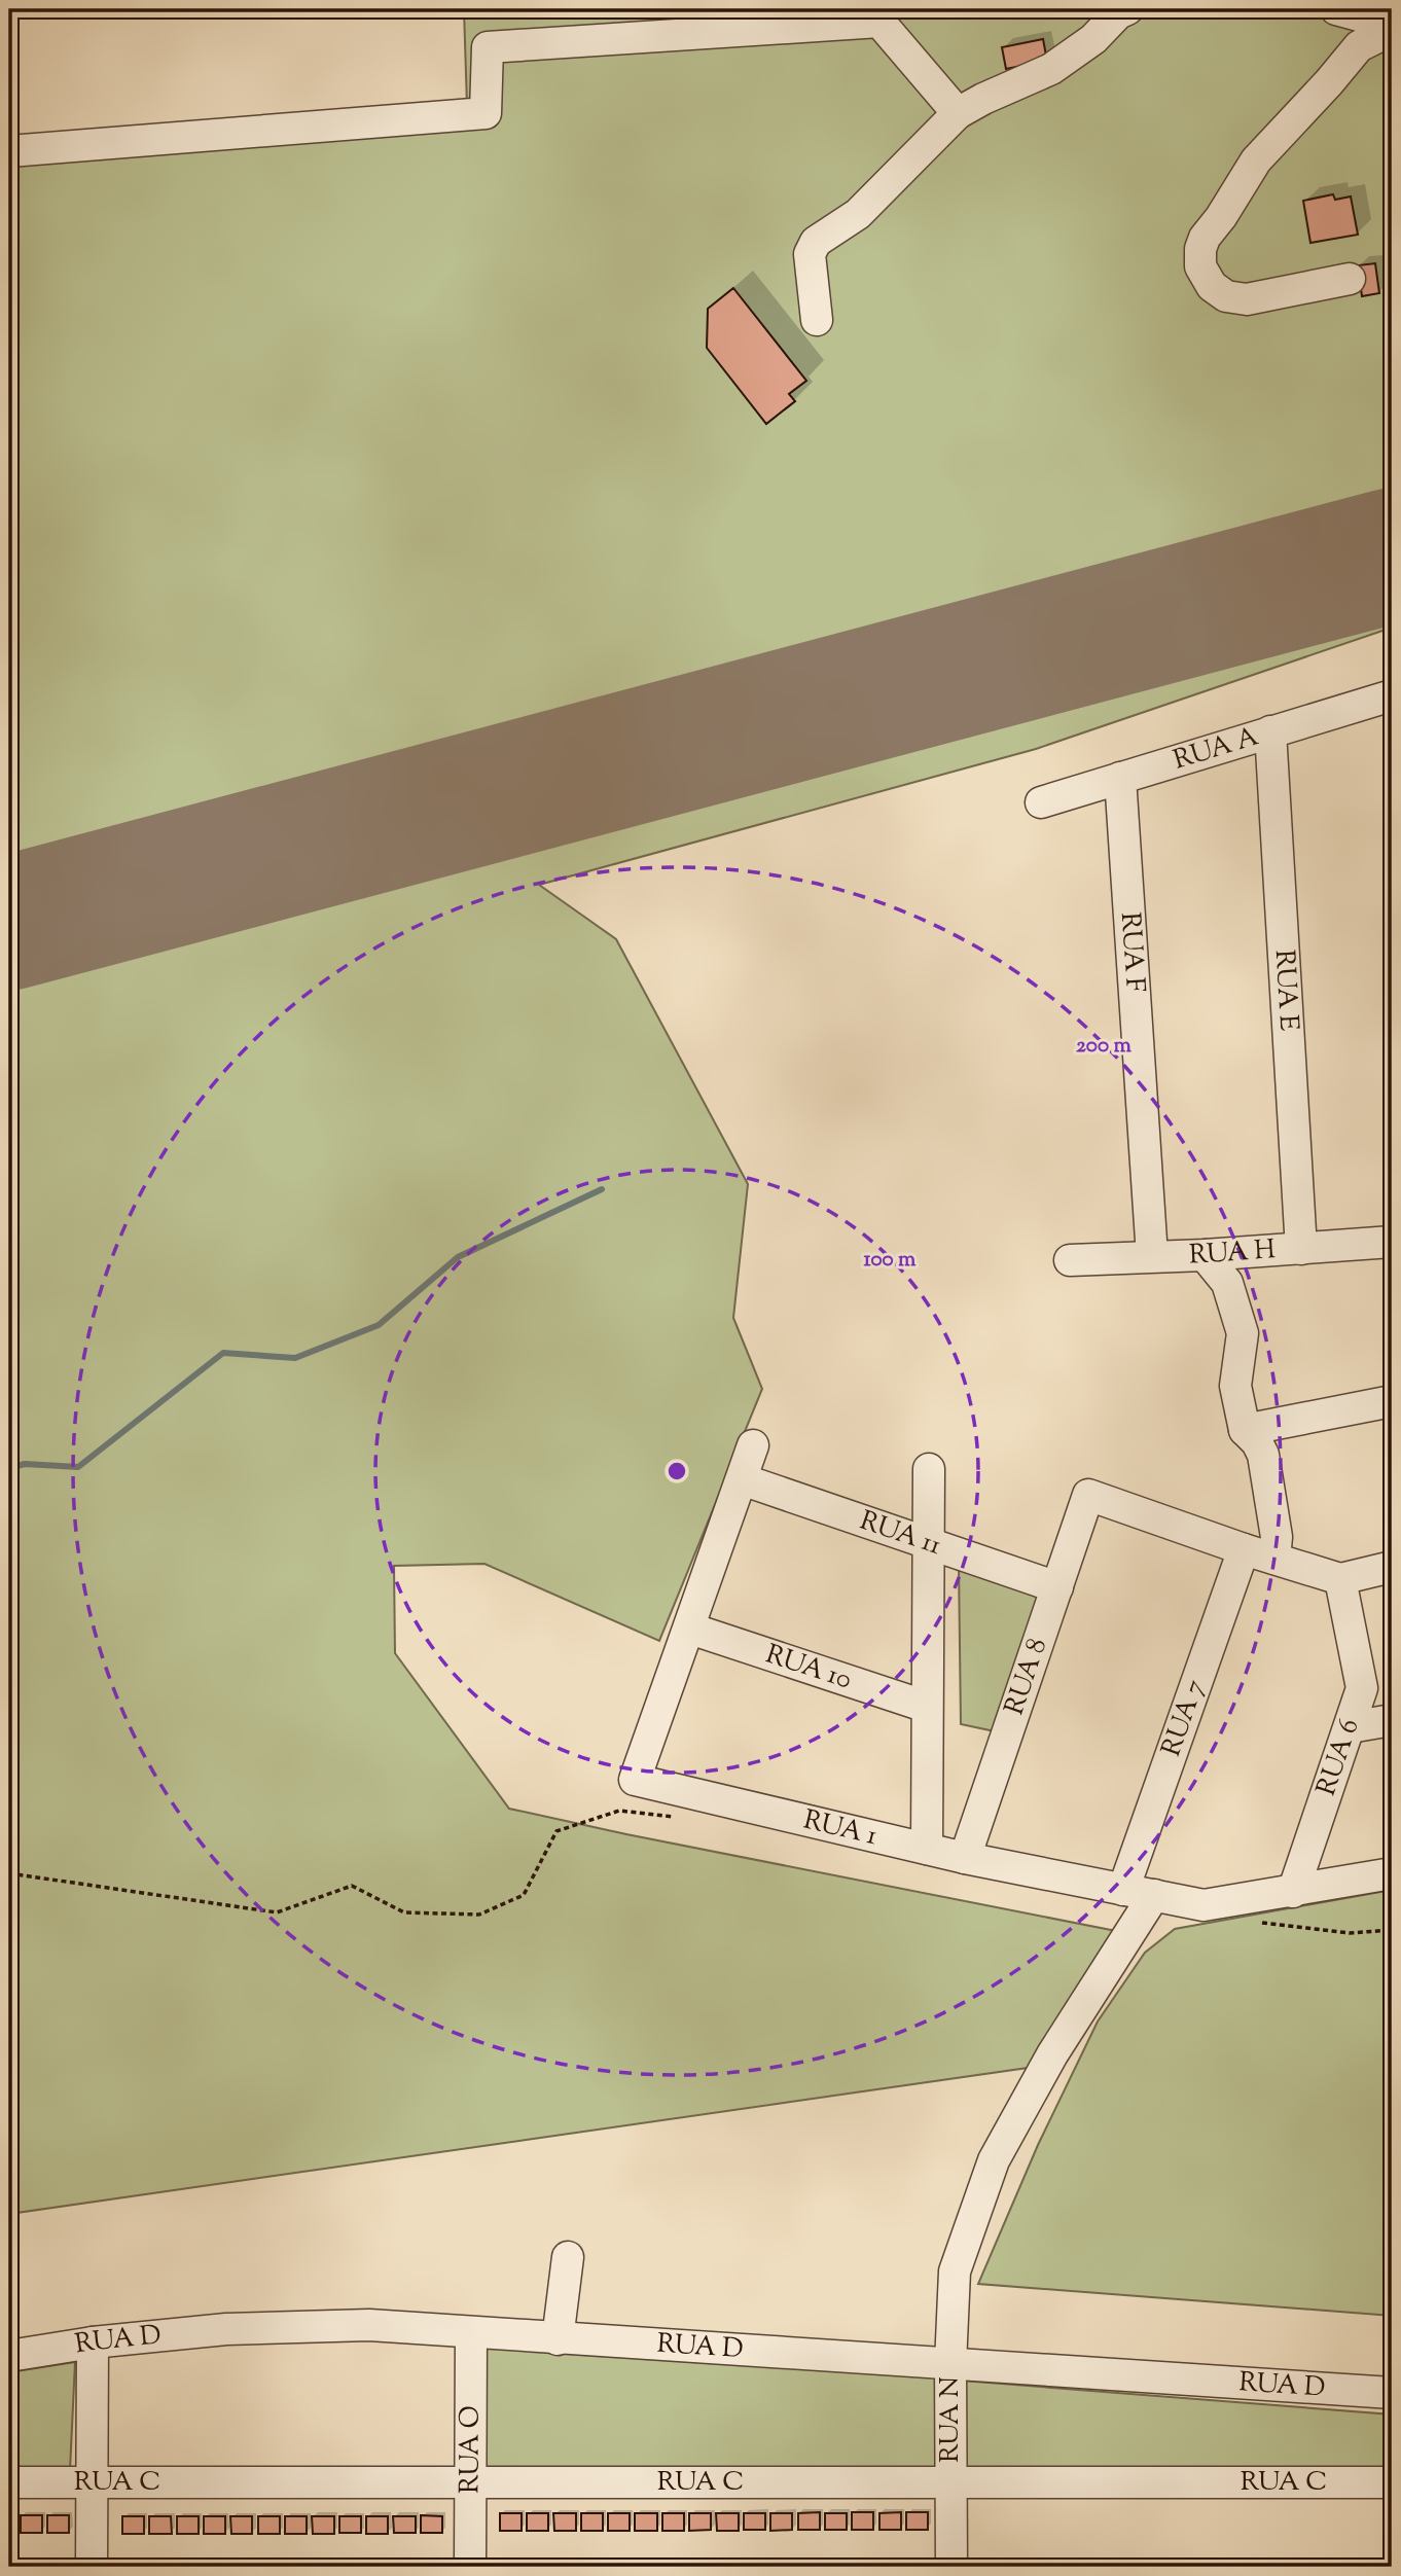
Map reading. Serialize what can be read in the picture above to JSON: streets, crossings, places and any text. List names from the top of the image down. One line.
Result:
{"streets":{"street":["RUA A","RUA F","RUA E","RUA H","RUA 11","RUA 10","RUA 8","RUA 7","RUA 6","RUA 1","RUA D","RUA N","RUA O","RUA C"]},"crossings":[["RUA A","RUA F"],["RUA A","RUA E"],["RUA F","RUA H"],["RUA E","RUA H"],["RUA 11","RUA 8"],["RUA 11","RUA 1"],["RUA 10","RUA 1"],["RUA 8","RUA 7"],["RUA 8","RUA 1"],["RUA 7","RUA 1"],["RUA 6","RUA 1"],["RUA 1","RUA N"],["RUA D","RUA N"],["RUA D","RUA O"],["RUA N","RUA C"],["RUA O","RUA C"]],"rings":["200 m","100 m"]}
